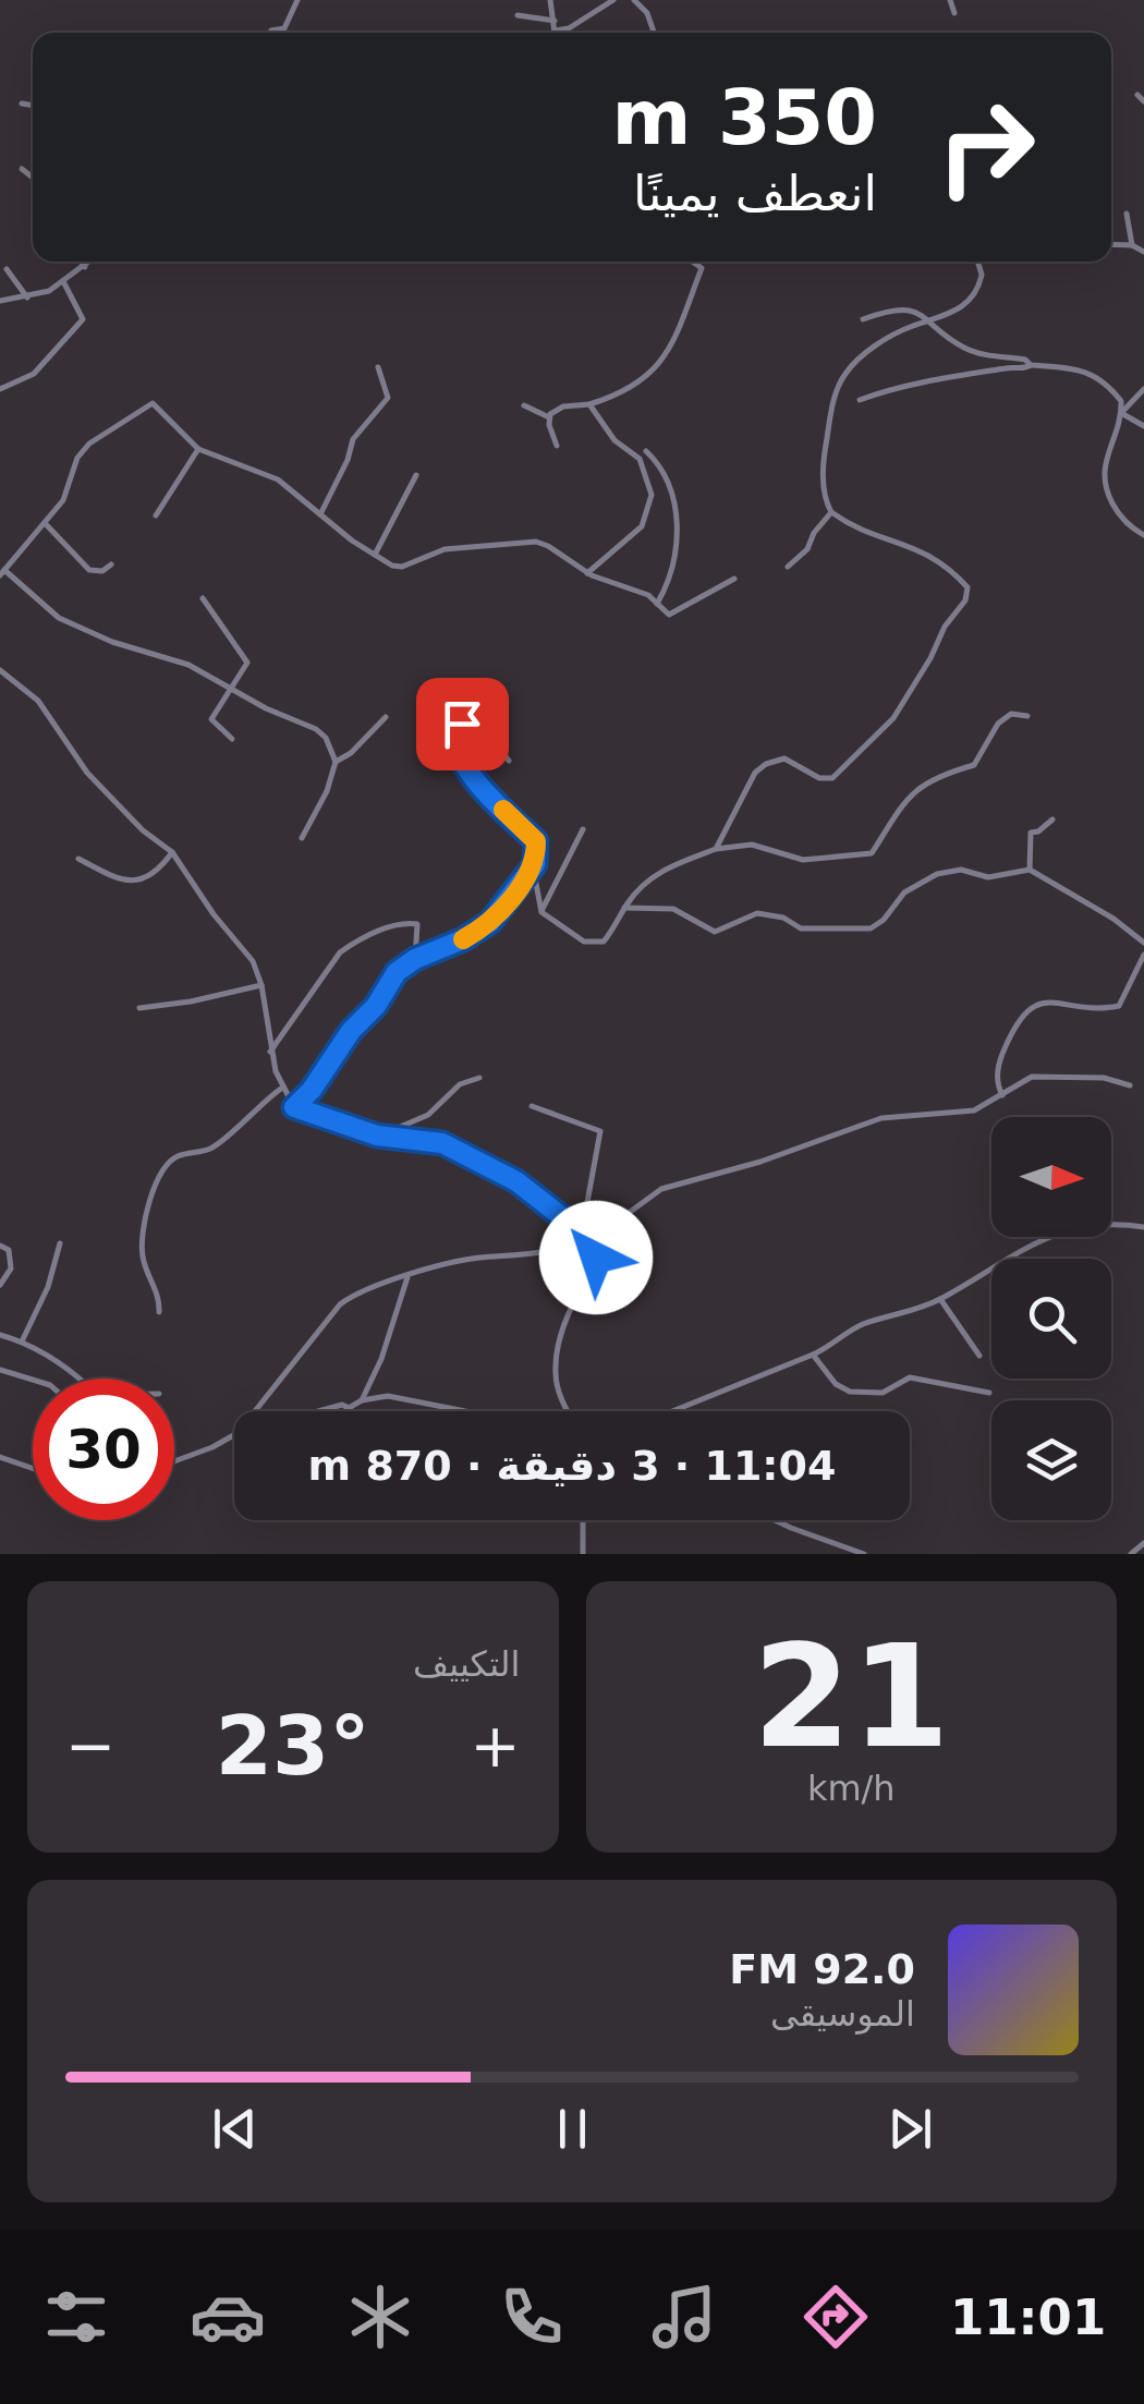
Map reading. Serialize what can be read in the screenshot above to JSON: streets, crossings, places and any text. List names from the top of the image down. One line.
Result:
{"north":"right","page":{"turn":["350 m","انعطف يمينًا"],"limit":"30","trip":"11:04 · 3 دقيقة · 870 m","tile":[["21","km/h"],"التكييف"],"heat":["−","23°","+"],"song":["92.0 FM","الموسيقى"],"tabs":"11:01"}}
